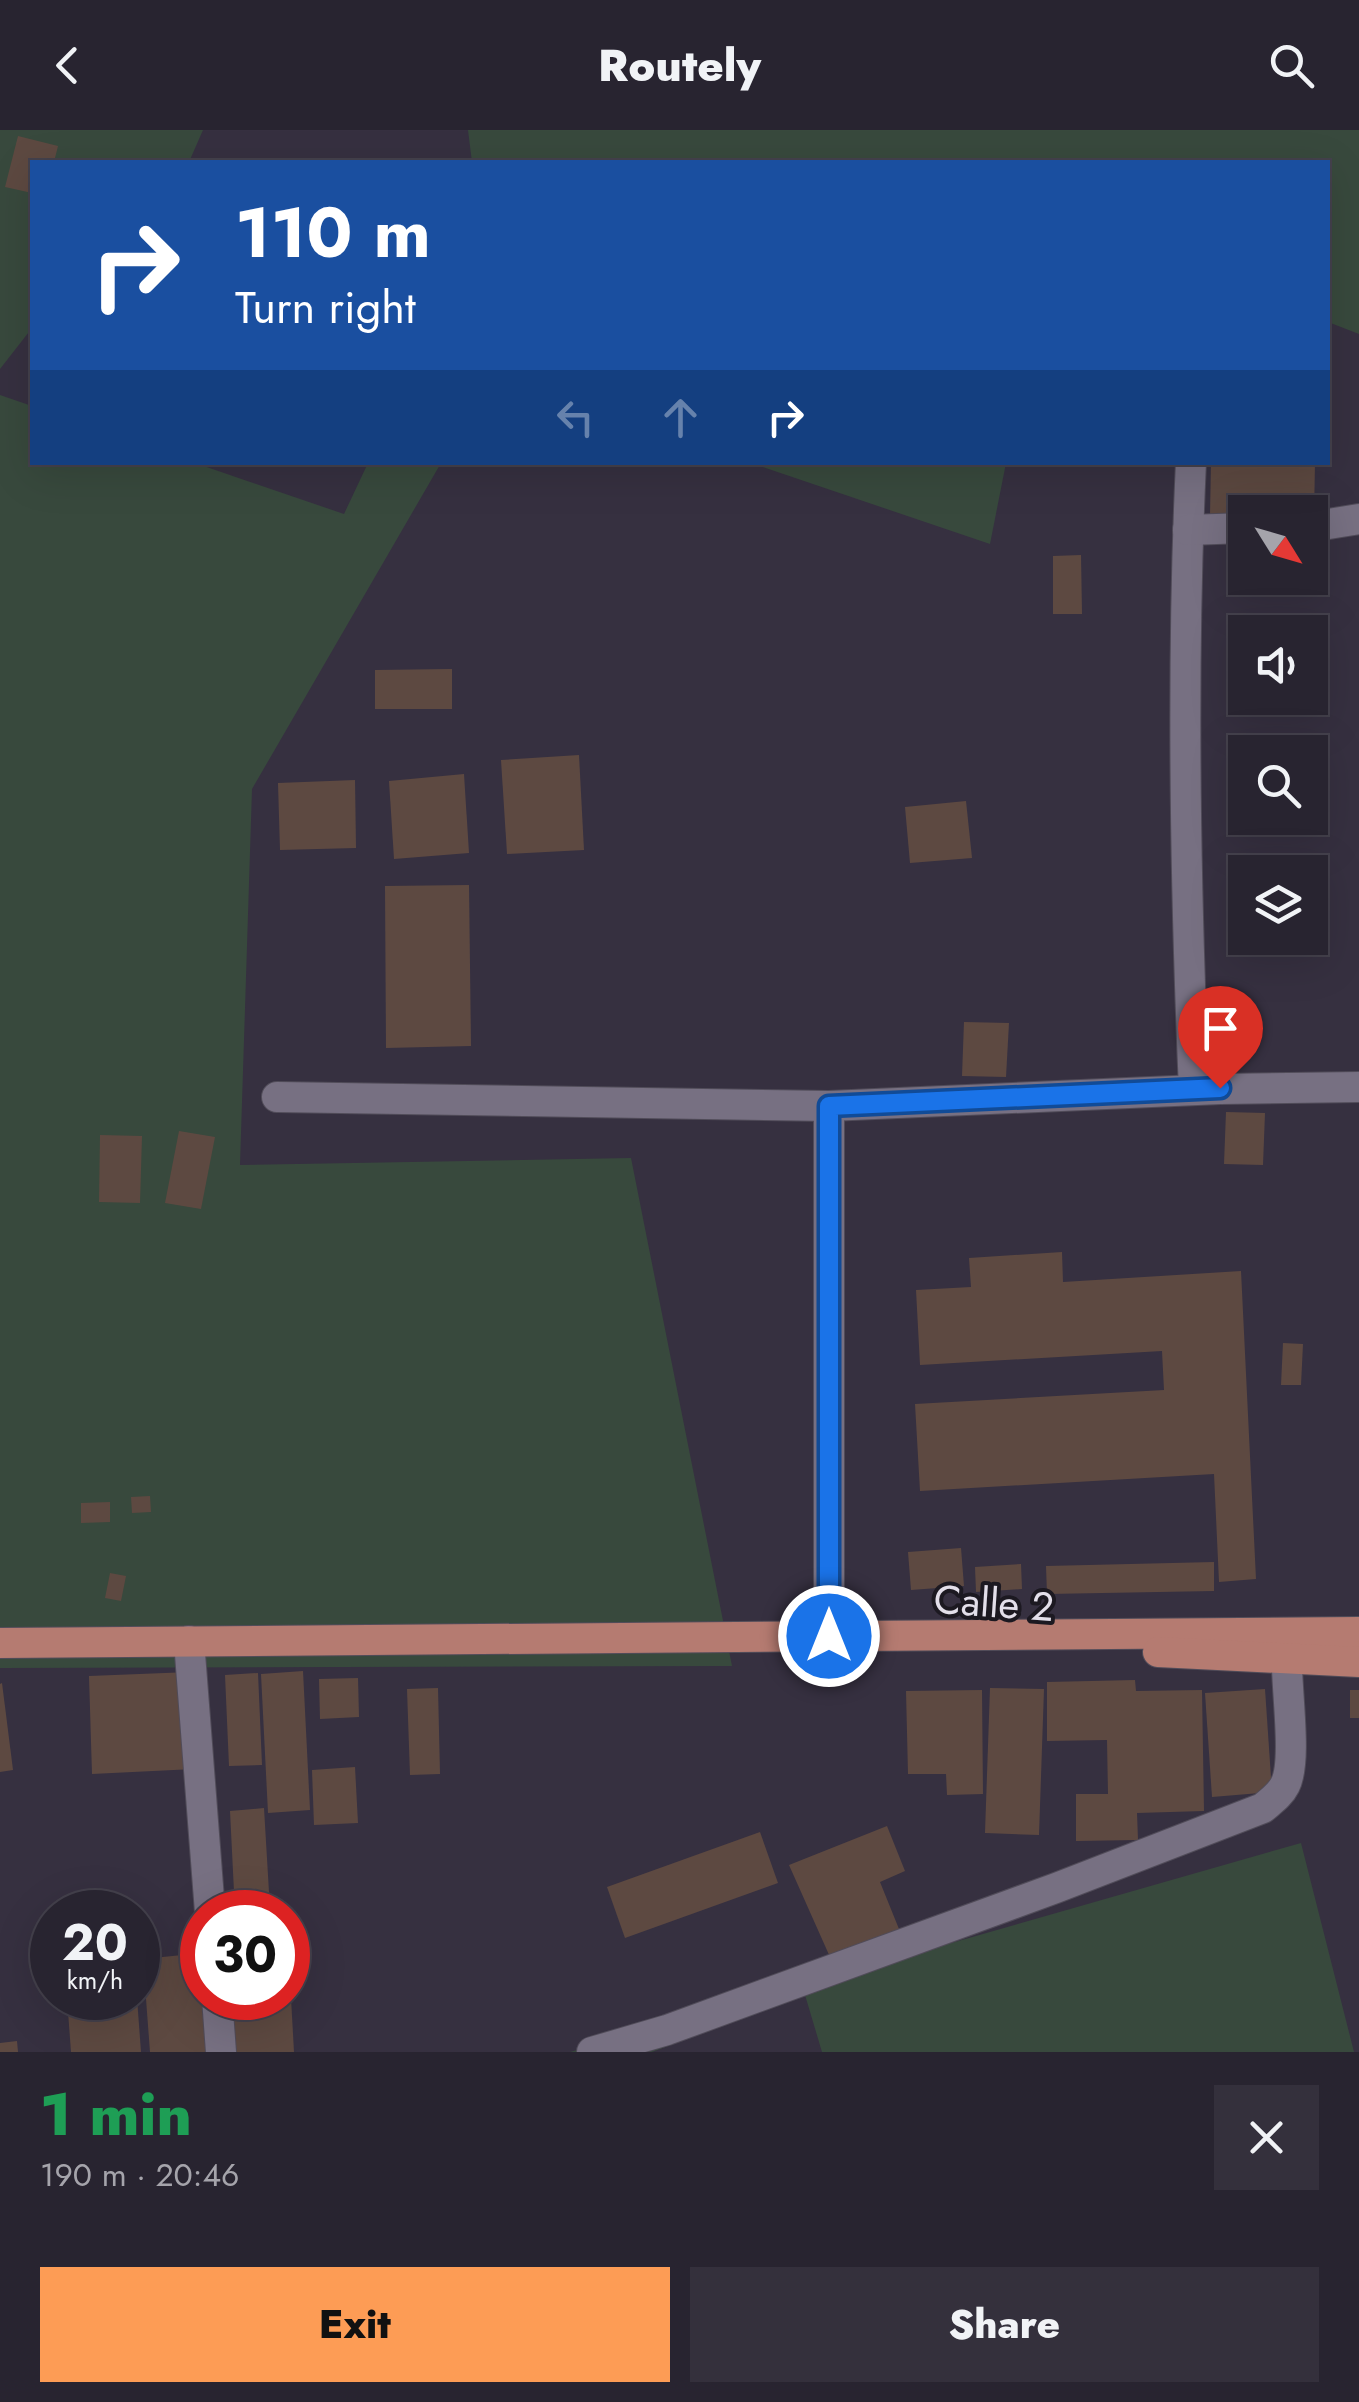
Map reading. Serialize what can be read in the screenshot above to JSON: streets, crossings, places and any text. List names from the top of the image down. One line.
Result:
{"streets":{"main road":["Calle 2"]},"north":"bottom right","page":{"header":"Routely","turn":["110 m","Turn right"],"speed":"20 km/h","limit":"30","heading":["1 min","190 m · 20:46"],"buttons":["Exit","Share"]}}
